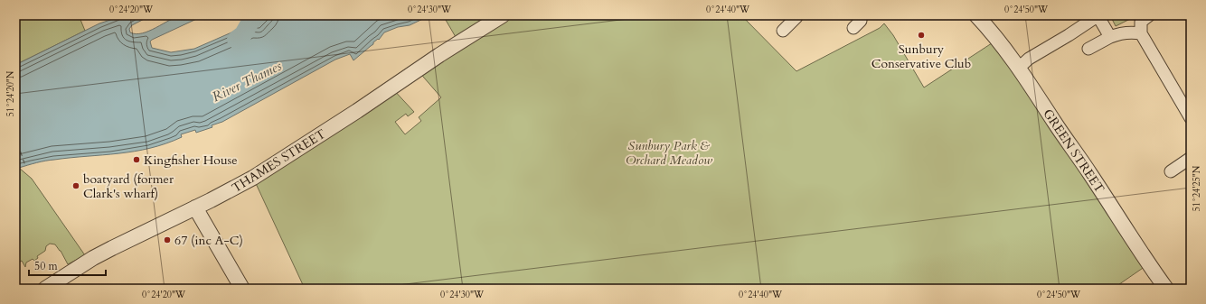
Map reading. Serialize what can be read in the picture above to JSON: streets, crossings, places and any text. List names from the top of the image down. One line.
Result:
{"streets":{"street":["GREEN STREET","THAMES STREET"]},"water":["River Thames"],"parks":["Sunbury Park & Orchard Meadow"],"places":["Sunbury Conservative Club","Kingfisher House","boatyard (former Clark's wharf)","67 (inc A-C)"],"scale_bar":"50 m","coordinates":["0°24'20\"W","0°24'30\"W","0°24'40\"W","0°24'50\"W","51°24'20\"N","51°24'25\"N"]}
